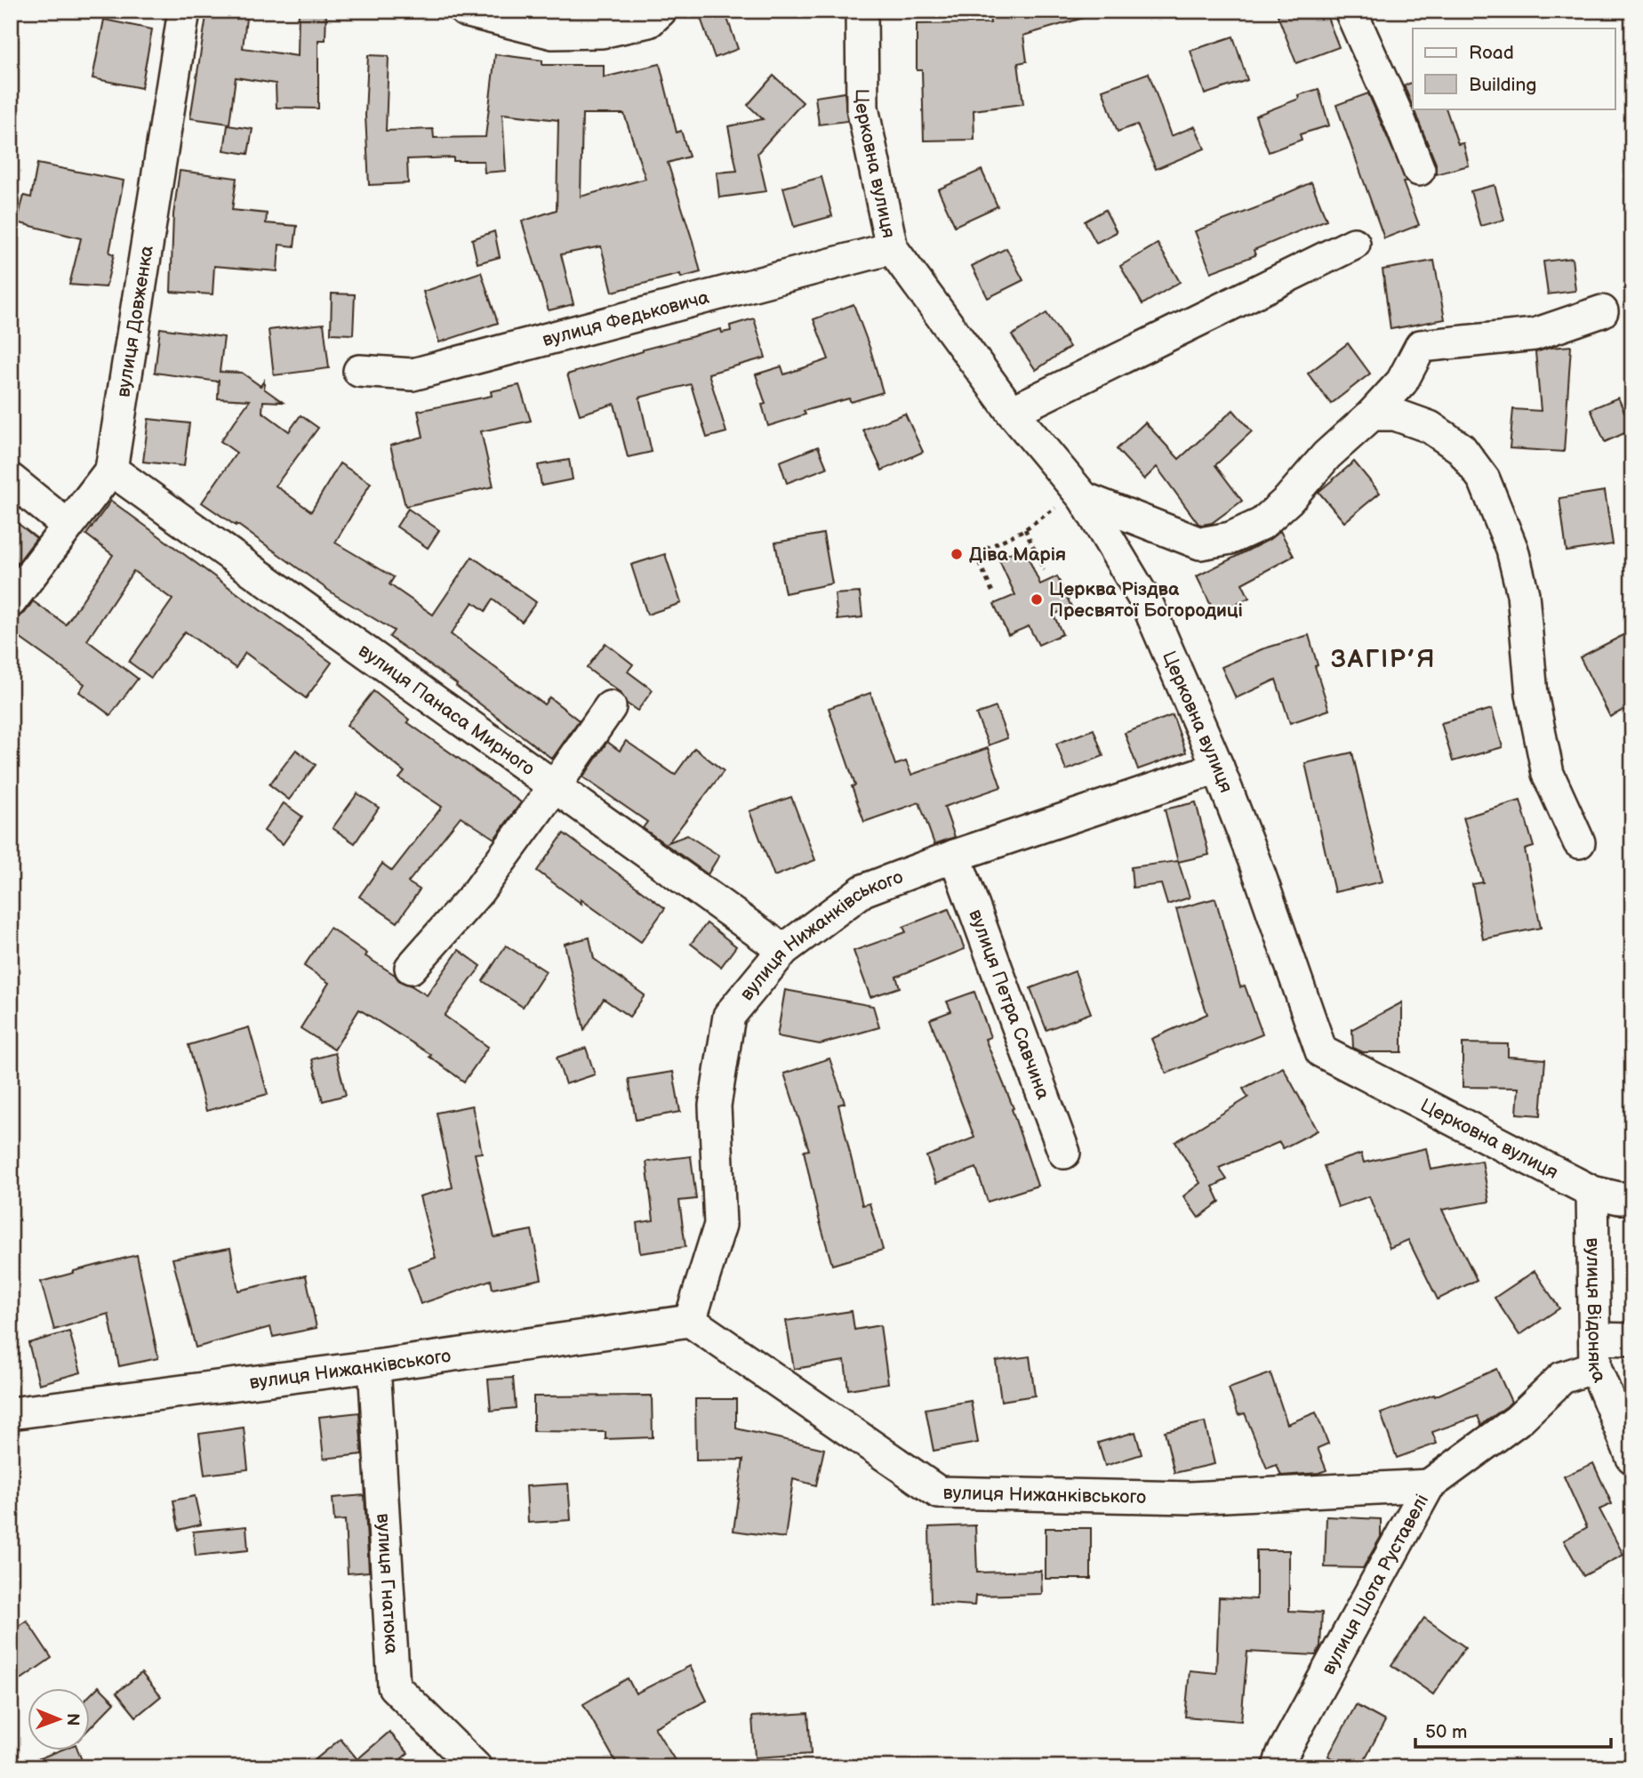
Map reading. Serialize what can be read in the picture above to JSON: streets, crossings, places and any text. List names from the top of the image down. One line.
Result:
{"streets":{"street":["Церковна вулиця","вулиця Федьковича","вулиця Довженка","вулиця Панаса Мирного","вулиця Нижанківського","вулиця Петра Савчина","вулиця Відоняка","вулиця Гнатюка","вулиця Шота Руставелі"]},"crossings":[["Церковна вулиця","вулиця Федьковича"],["Церковна вулиця","вулиця Нижанківського"],["Церковна вулиця","вулиця Відоняка"],["вулиця Довженка","вулиця Панаса Мирного"],["вулиця Панаса Мирного","вулиця Нижанківського"],["вулиця Нижанківського","вулиця Петра Савчина"],["вулиця Нижанківського","вулиця Гнатюка"],["вулиця Нижанківського","вулиця Шота Руставелі"],["вулиця Відоняка","вулиця Шота Руставелі"]],"districts":["ЗАГІР’Я"],"places":["Діва Марія","Церква Різдва Пресвятої Богородиці"],"legend":["Road","Building"],"scale_bar":"50 m","north":"right"}
